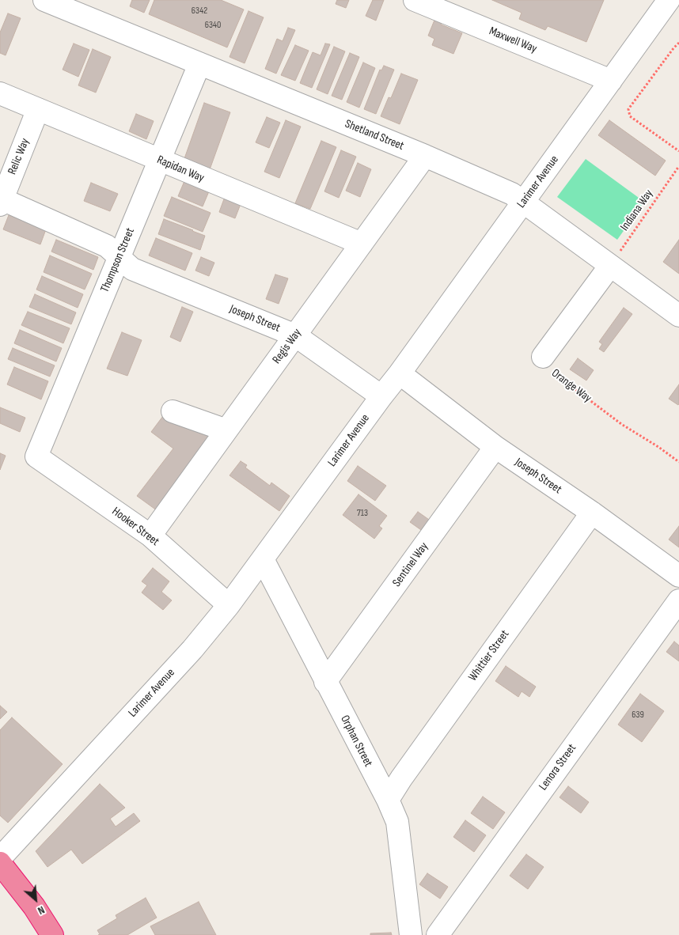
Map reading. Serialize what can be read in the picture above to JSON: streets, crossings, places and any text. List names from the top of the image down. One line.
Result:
{"streets":{"street":["Maxwell Way","Shetland Street","Relic Way","Rapidan Way","Larimer Avenue","Thompson Street","Joseph Street","Regis Way","Orange Way","Hooker Street","Sentinel Way","Whittier Street","Orphan Street","Lenora Street"],"path":["Indiana Way"]},"crossings":[["Maxwell Way","Larimer Avenue"],["Shetland Street","Larimer Avenue"],["Shetland Street","Indiana Way"],["Shetland Street","Thompson Street"],["Shetland Street","Regis Way"],["Shetland Street","Orange Way"],["Relic Way","Rapidan Way"],["Relic Way","Joseph Street"],["Rapidan Way","Thompson Street"],["Rapidan Way","Regis Way"],["Larimer Avenue","Joseph Street"],["Larimer Avenue","Hooker Street"],["Larimer Avenue","Orphan Street"],["Indiana Way","Orange Way"],["Thompson Street","Joseph Street"],["Thompson Street","Hooker Street"],["Joseph Street","Regis Way"],["Joseph Street","Sentinel Way"],["Joseph Street","Whittier Street"],["Regis Way","Hooker Street"],["Sentinel Way","Orphan Street"],["Whittier Street","Orphan Street"]],"house_numbers":["6342","6340","713","639"],"north":"bottom right"}
